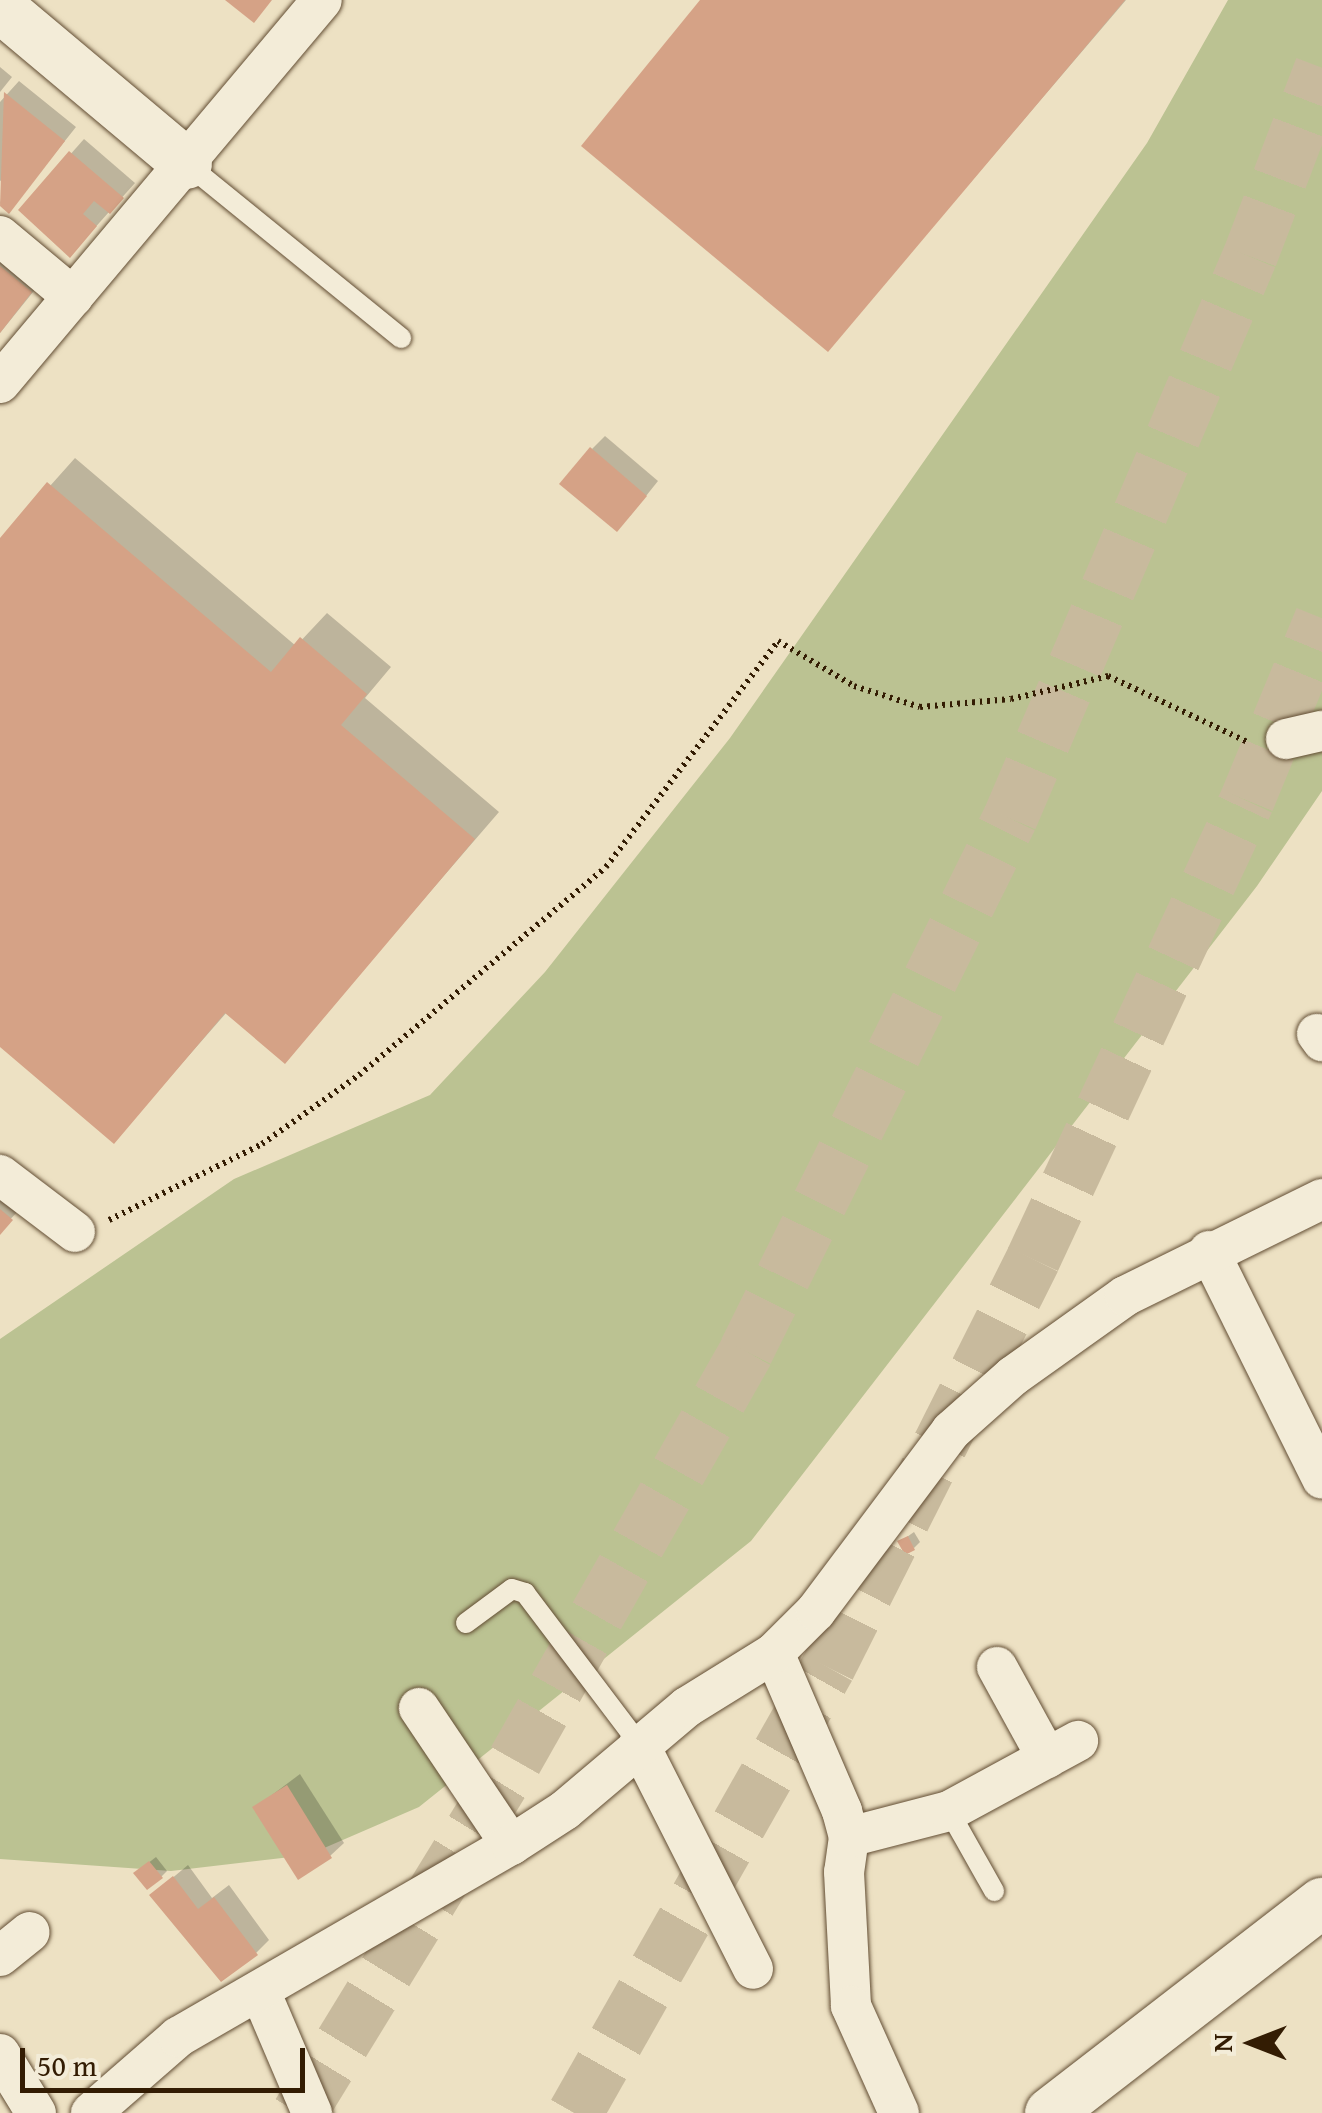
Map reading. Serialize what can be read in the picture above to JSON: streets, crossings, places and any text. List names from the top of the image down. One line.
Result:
{"scale_bar":"50 m","north":"left"}
